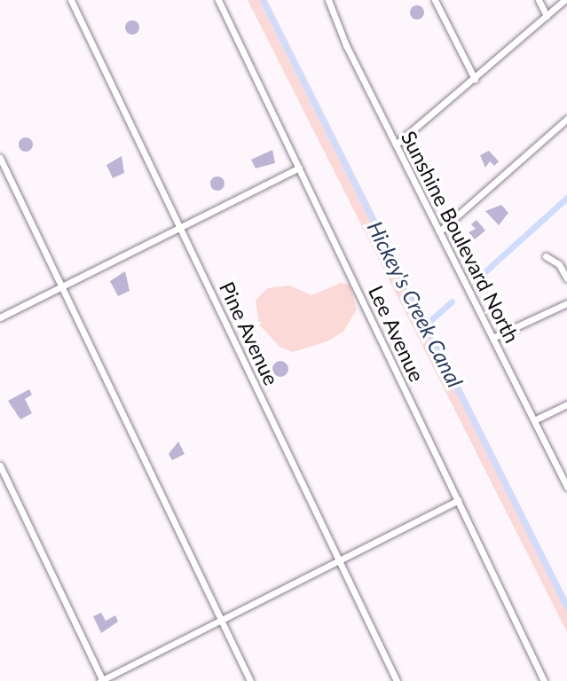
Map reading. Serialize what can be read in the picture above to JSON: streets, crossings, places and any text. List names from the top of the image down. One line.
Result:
{"streets":{"street":["Sunshine Boulevard North","Pine Avenue","Lee Avenue"]},"water":["Hickey's Creek Canal"]}
